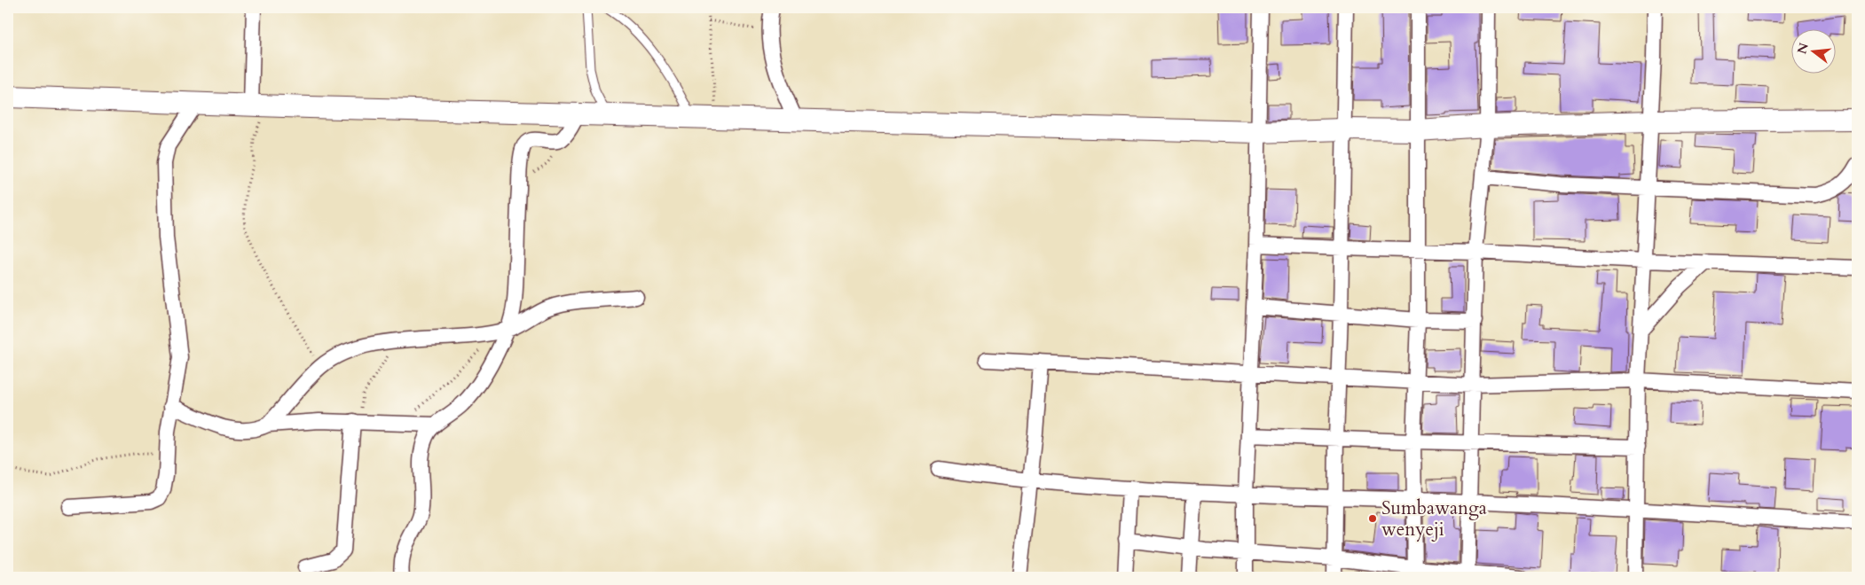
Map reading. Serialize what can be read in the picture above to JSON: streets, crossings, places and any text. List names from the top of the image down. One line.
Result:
{"places":["Sumbawanga wenyeji"],"north":"left"}
